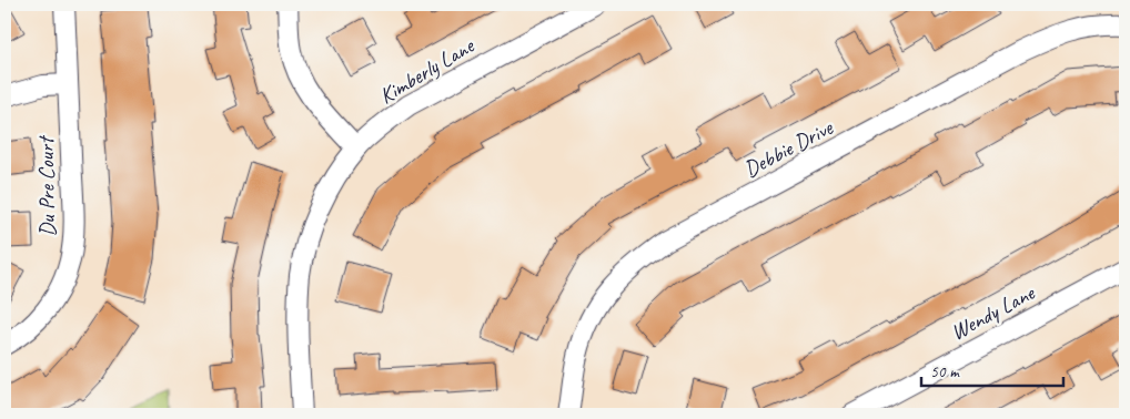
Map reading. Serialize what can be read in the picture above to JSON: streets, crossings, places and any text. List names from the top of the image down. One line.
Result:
{"streets":{"street":["Kimberly Lane","Debbie Drive","Du Pre Court","Wendy Lane"]},"scale_bar":"50 m"}
